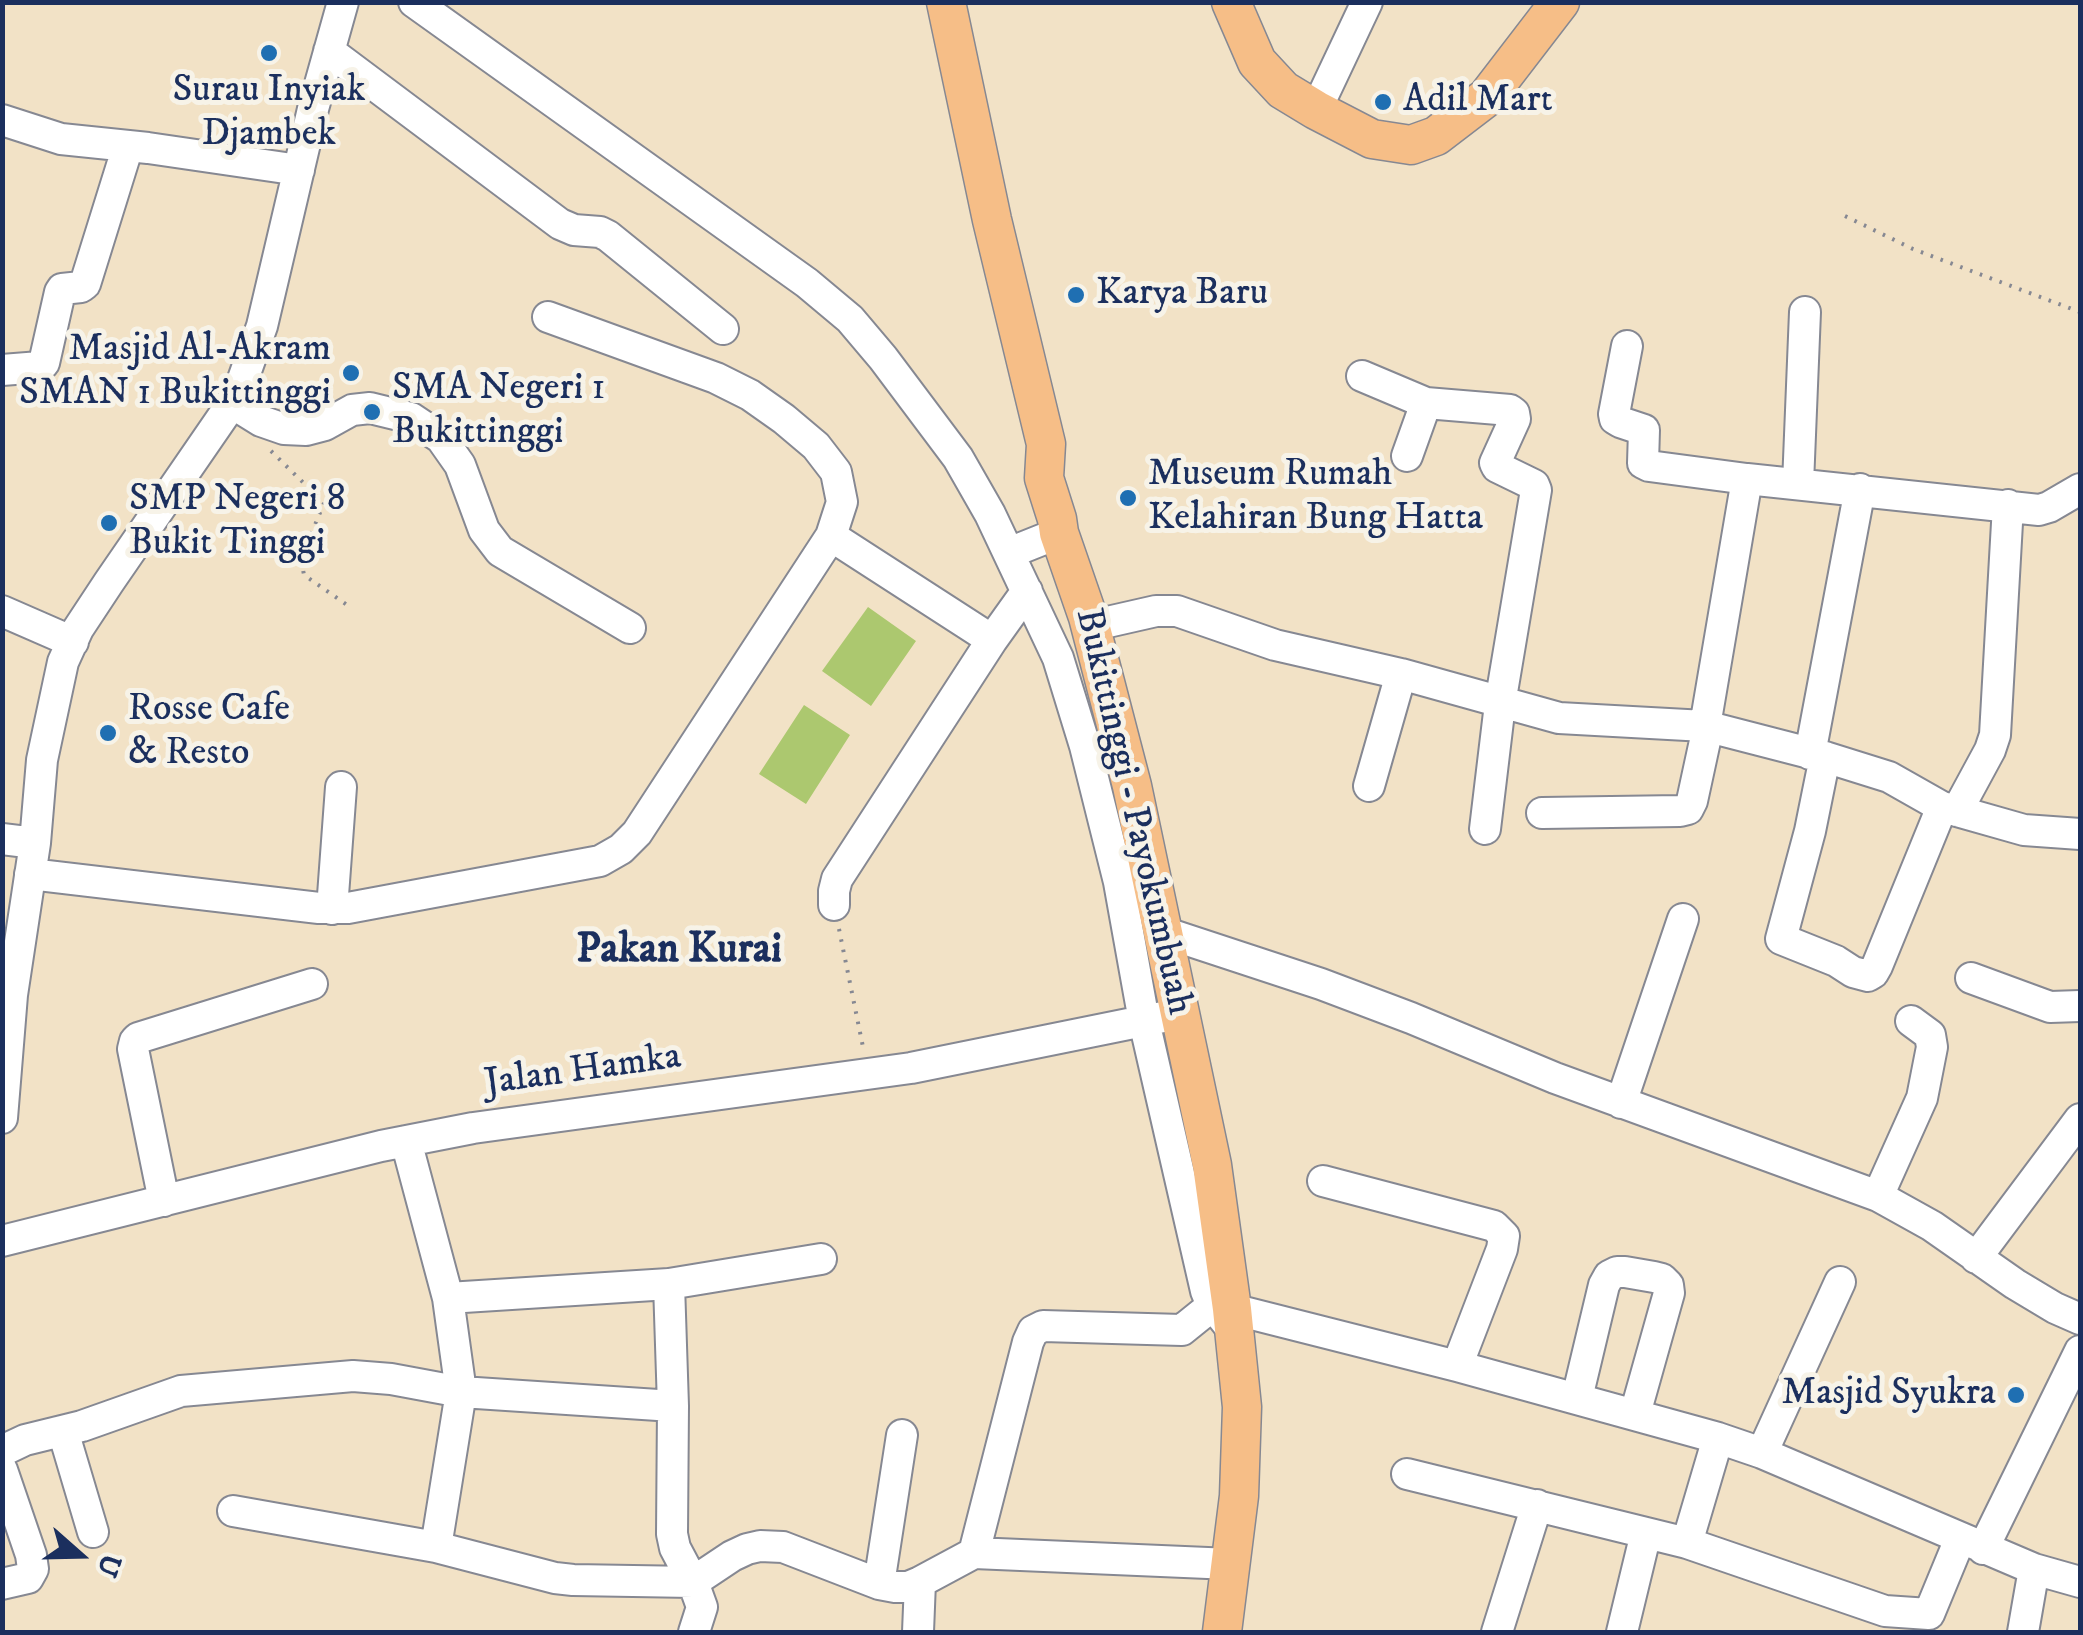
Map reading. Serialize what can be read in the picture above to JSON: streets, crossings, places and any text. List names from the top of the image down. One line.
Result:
{"streets":{"main road":["Bukittinggi - Payokumbuah"],"street":["Jalan Hamka"]},"crossings":[["Bukittinggi - Payokumbuah","Jalan Hamka"]],"districts":["Pakan Kurai"],"places":["Surau Inyiak Djambek","Adil Mart","Karya Baru","Masjid Al-Akram SMAN 1 Bukittinggi","SMA Negeri 1 Bukittinggi","Museum Rumah Kelahiran Bung Hatta","SMP Negeri 8 Bukit Tinggi","Rosse Cafe & Resto","Masjid Syukra"],"north":"right"}
